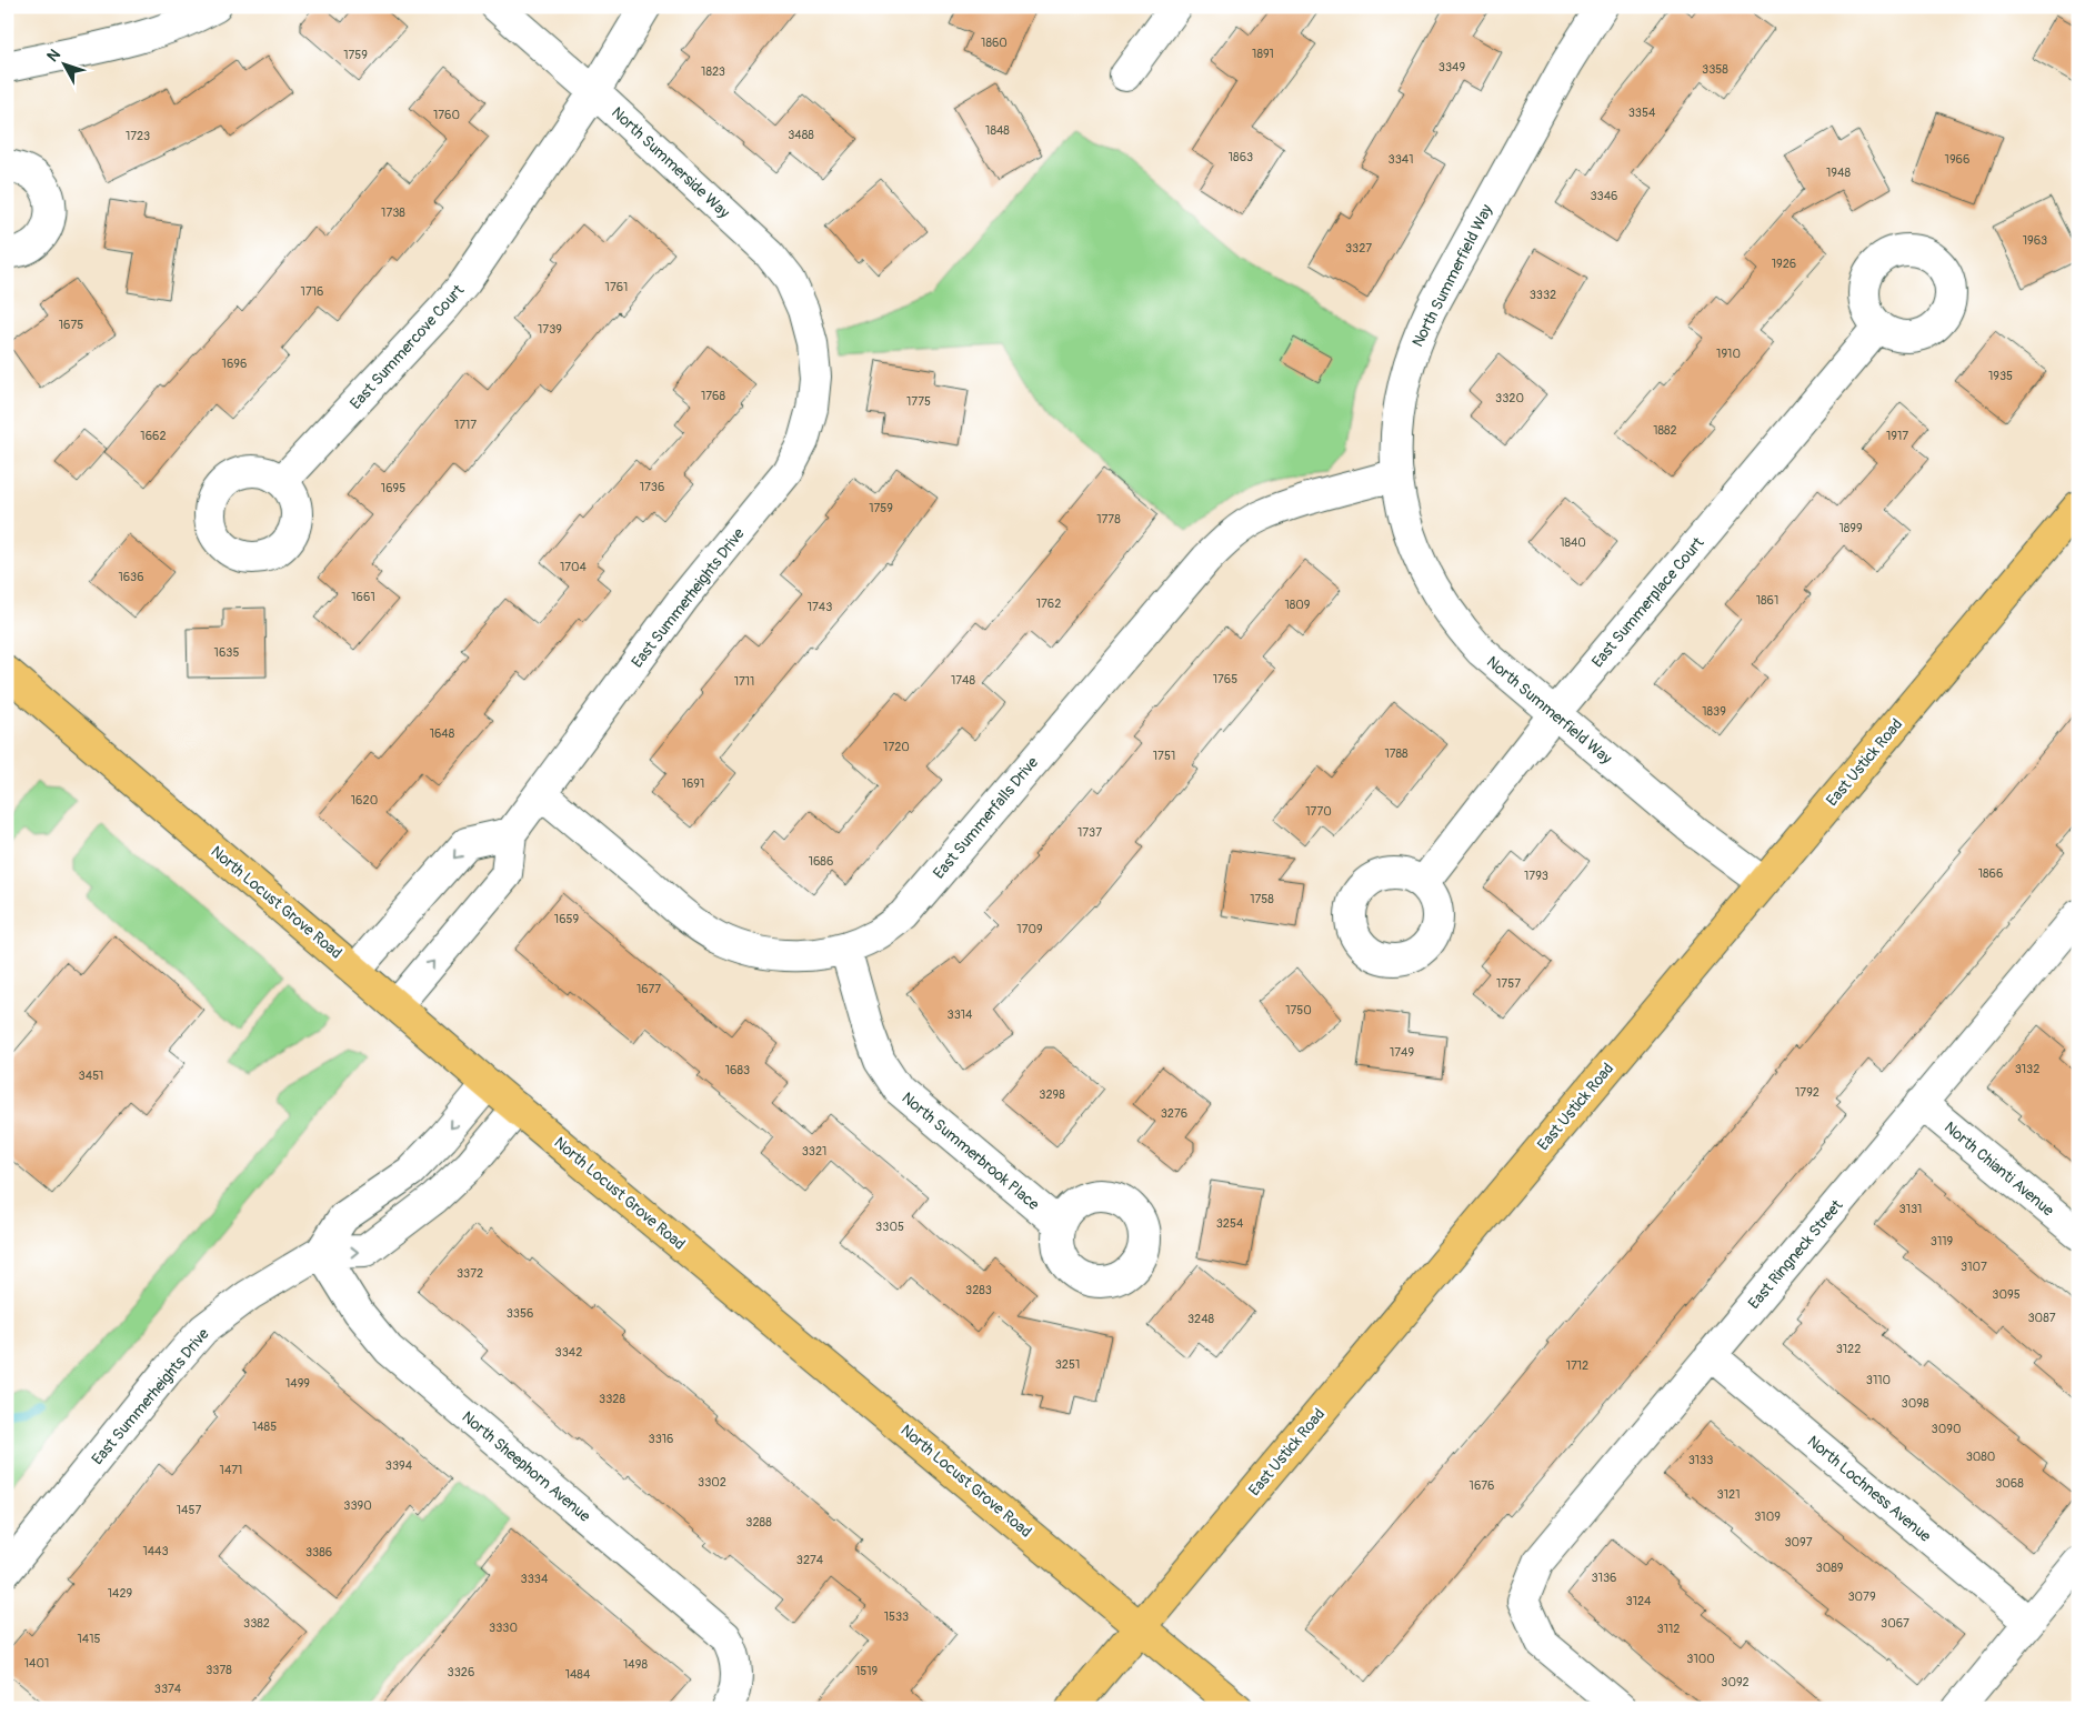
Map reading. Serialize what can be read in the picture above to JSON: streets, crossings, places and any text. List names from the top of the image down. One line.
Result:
{"streets":{"main road":["East Ustick Road","North Locust Grove Road"],"street":["North Summerside Way","North Summerfield Way","East Summercove Court","East Summerheights Drive","East Summerplace Court","East Summerfalls Drive","North Summerbrook Place","North Chianti Avenue","East Ringneck Street","North Sheephorn Avenue","North Lochness Avenue"]},"crossings":[["North Summerside Way","East Summercove Court"],["North Summerside Way","East Summerheights Drive"],["North Summerfield Way","East Summerplace Court"],["North Summerfield Way","East Ustick Road"],["North Summerfield Way","East Summerfalls Drive"],["East Summerheights Drive","East Summerfalls Drive"],["East Summerheights Drive","North Locust Grove Road"],["East Summerheights Drive","North Sheephorn Avenue"],["East Ustick Road","North Locust Grove Road"],["East Summerfalls Drive","North Summerbrook Place"],["North Chianti Avenue","East Ringneck Street"],["East Ringneck Street","North Lochness Avenue"]],"house_numbers":["1860","1891","1759","3349","3358","1823","3354","1760","1848","3488","1723","1863","3341","1966","1948","3346","1738","1963","3327","1926","1761","1716","3332","1675","1739","1910","1696","1935","1768","3320","1775","1717","1882","1662","1917","1736","1695","1759","1778","1899","1840","1704","1636","1661","1861","1762","1809","1743","1635","1765","1748","1711","1839","1648","1720","1788","1751","1691","1620","1770","1737","1686","1866","1793","1758","1659","1709","1757","1677","1750","3314","1749","3132","1683","3451","1792","3298","3276","3321","3131","3254","3305","3119","3107","3372","3283","3095","3356","3087","3248","3122","3342","3251","1712","3110","1499","3328","3098","1485","3090","3316","3080","3133","3394","1471","3302","3068","1676","3121","3390","1457","3109","3288","3097","1443","3386","3274","3089","3136","3334","1429","3079","3124","1533","3382","3067","3330","3112","1415","3100","1401","1498","3378","1519","3326","1484","3092","3374"],"north":"top left"}
